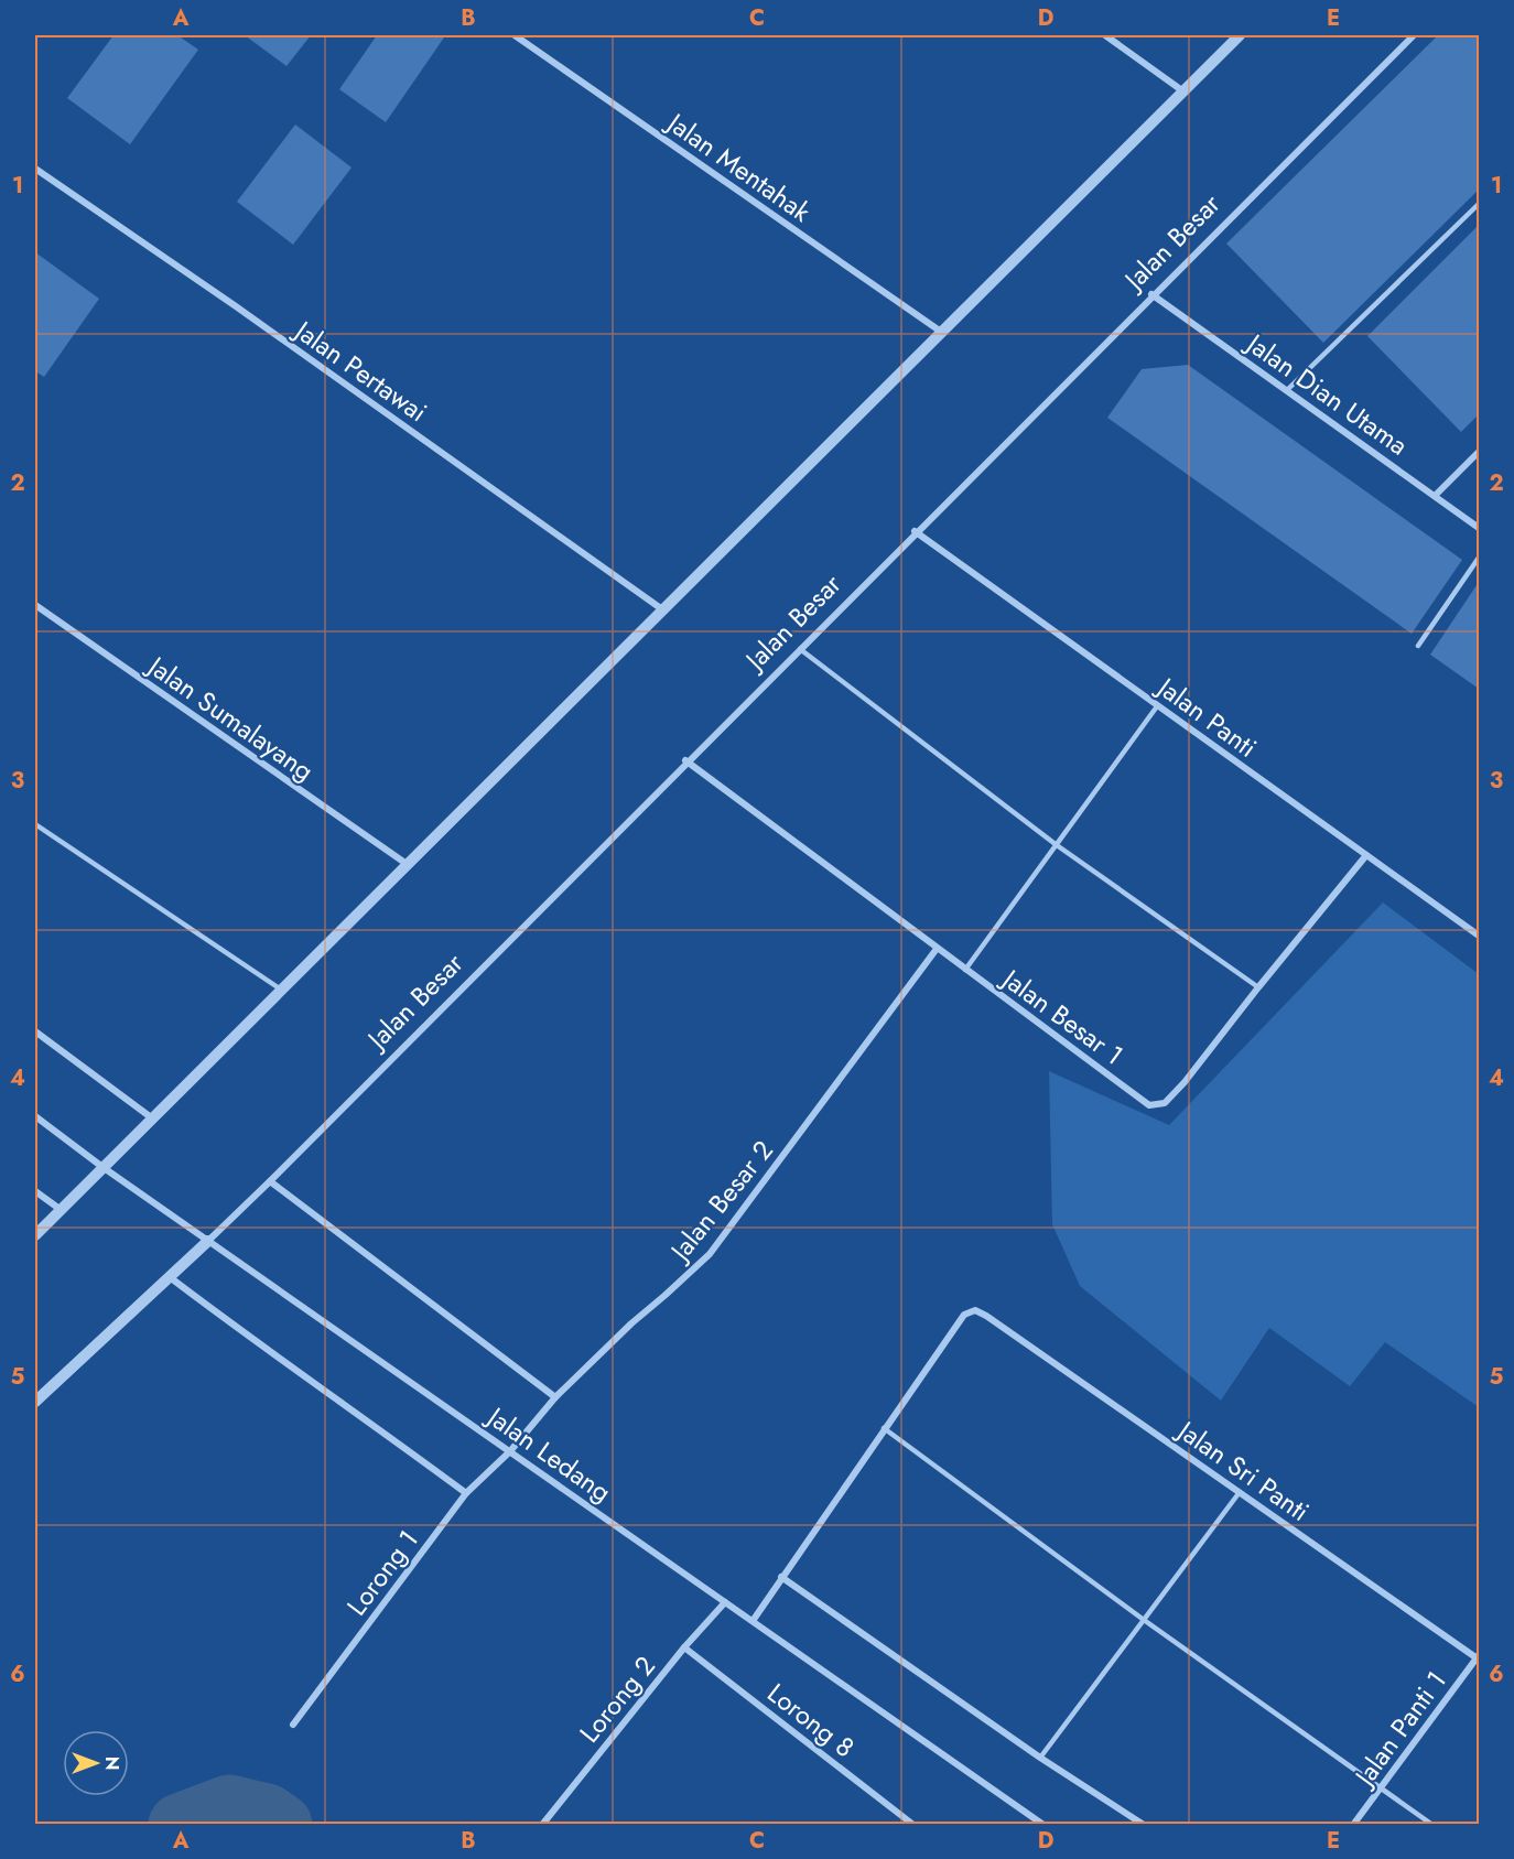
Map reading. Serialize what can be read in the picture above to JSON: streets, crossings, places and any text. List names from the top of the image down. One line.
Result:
{"streets":{"street":["Jalan Mentahak","Jalan Besar","Jalan Pertawai","Jalan Dian Utama","Jalan Panti","Jalan Sumalayang","Jalan Besar 1","Jalan Besar 2","Jalan Ledang","Jalan Sri Panti","Lorong 1","Lorong 2","Lorong 8","Jalan Panti 1"]},"crossings":[["Jalan Besar","Jalan Dian Utama"],["Jalan Besar","Jalan Panti"],["Jalan Besar","Jalan Besar 1"],["Jalan Besar","Jalan Ledang"],["Jalan Panti","Jalan Besar 1"],["Jalan Besar 1","Jalan Besar 2"],["Jalan Besar 2","Jalan Ledang"],["Jalan Besar 2","Lorong 1"],["Jalan Ledang","Lorong 1"],["Jalan Ledang","Lorong 2"],["Jalan Sri Panti","Jalan Panti 1"],["Lorong 2","Lorong 8"]],"north":"right","grid":{"columns":["A","B","C","D","E"],"rows":["1","2","3","4","5","6"]}}
